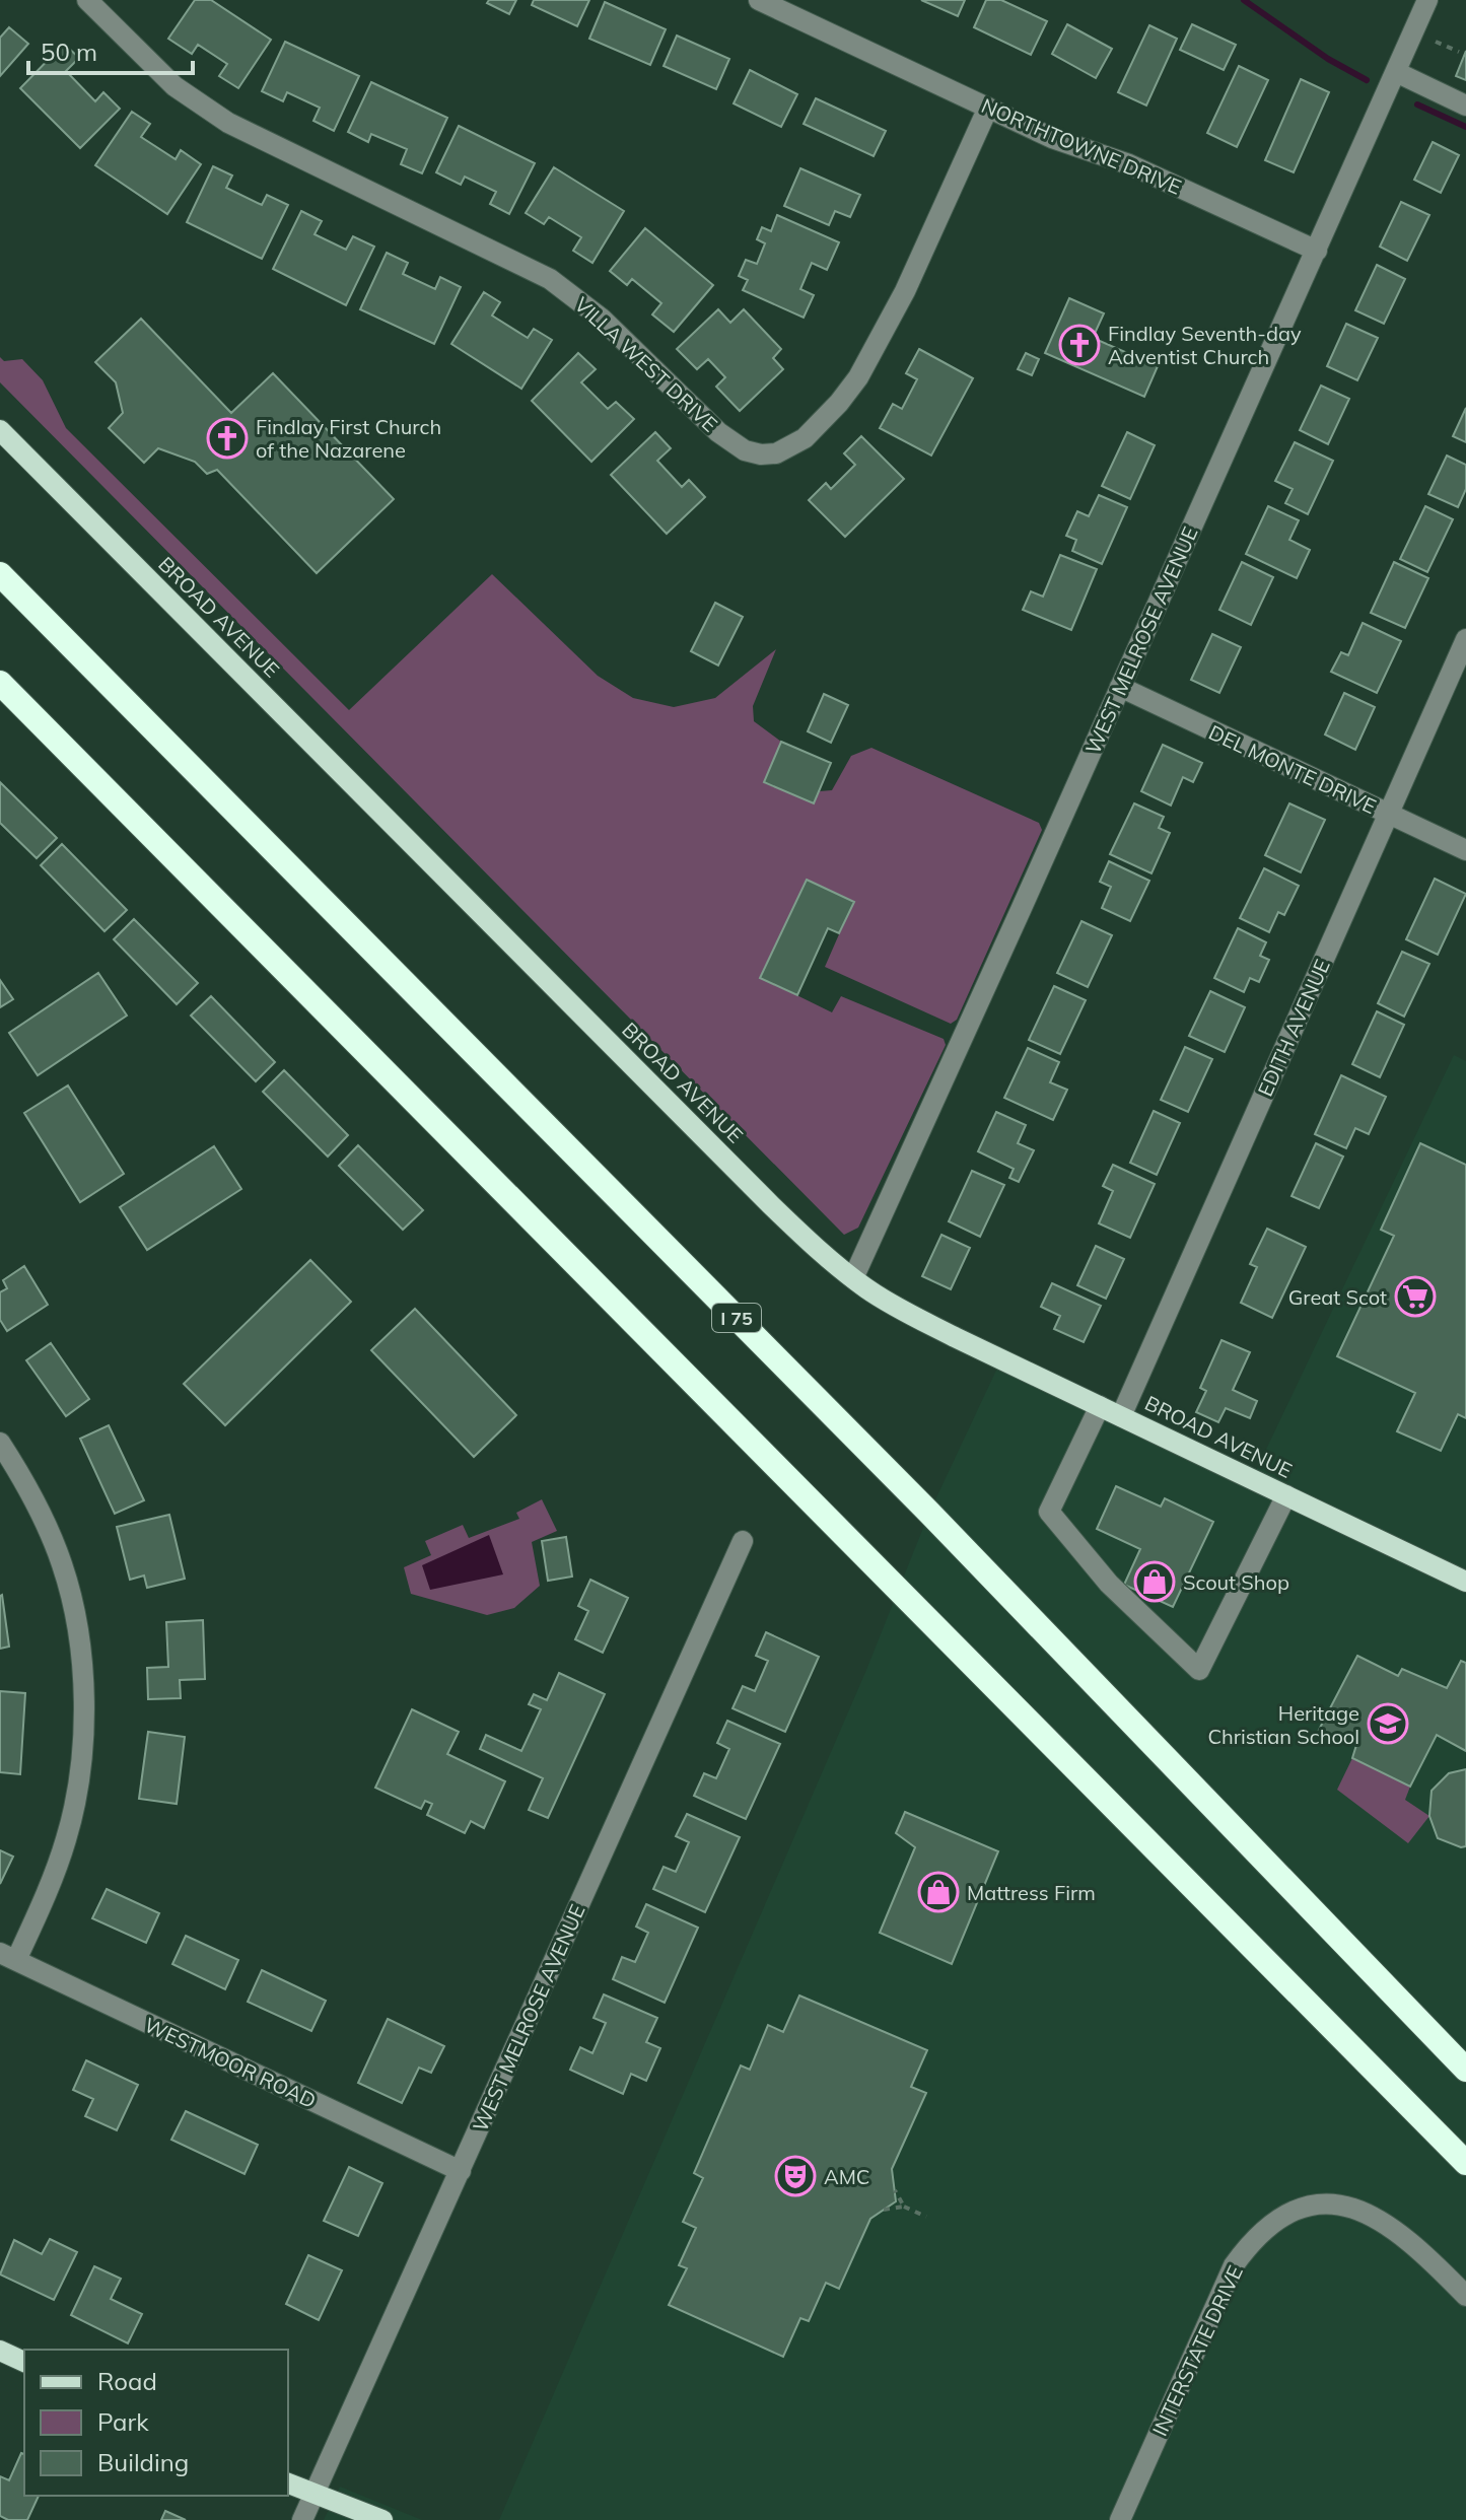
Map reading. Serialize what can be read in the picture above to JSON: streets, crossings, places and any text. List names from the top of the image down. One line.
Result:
{"streets":{"highway":["I 75"],"main road":["BROAD AVENUE"],"street":["NORTHTOWNE DRIVE","VILLA WEST DRIVE","WEST MELROSE AVENUE","DEL MONTE DRIVE","EDITH AVENUE","WESTMOOR ROAD","INTERSTATE DRIVE"]},"crossings":[["NORTHTOWNE DRIVE","VILLA WEST DRIVE"],["NORTHTOWNE DRIVE","WEST MELROSE AVENUE"],["BROAD AVENUE","WEST MELROSE AVENUE"],["BROAD AVENUE","EDITH AVENUE"],["WEST MELROSE AVENUE","DEL MONTE DRIVE"],["WEST MELROSE AVENUE","WESTMOOR ROAD"],["DEL MONTE DRIVE","EDITH AVENUE"]],"places":{"church":["Findlay Seventh-day Adventist Church","Findlay First Church of the Nazarene"],"supermarket":["Great Scot"],"shop":["Scout Shop","Mattress Firm"],"school or university":["Heritage Christian School"],"theatre":["AMC"]},"legend":["Road","Park","Building"],"scale_bar":"50 m"}
